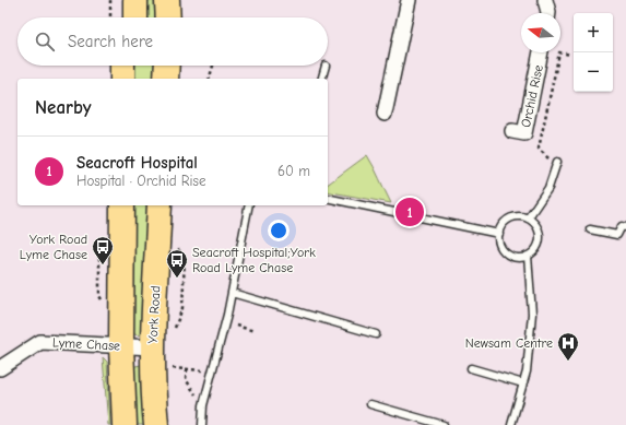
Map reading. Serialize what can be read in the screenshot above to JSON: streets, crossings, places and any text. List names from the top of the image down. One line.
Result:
{"streets":{"highway":["York Road"],"street":["Orchid Rise","Lyme Chase"]},"crossings":[["York Road","Lyme Chase"]],"places":{"bus stop":["York Road Lyme Chase","Seacroft Hospital;York Road Lyme Chase"],"hospital":["Newsam Centre"]},"north":"left","page":{"map_buttons":["+","−"],"search":"Search here","heading":"Nearby","list":[{"mark":"1","name":"Seacroft Hospital","note":"Hospital · Orchid Rise","value":"60 m"}],"pins":"1"}}
